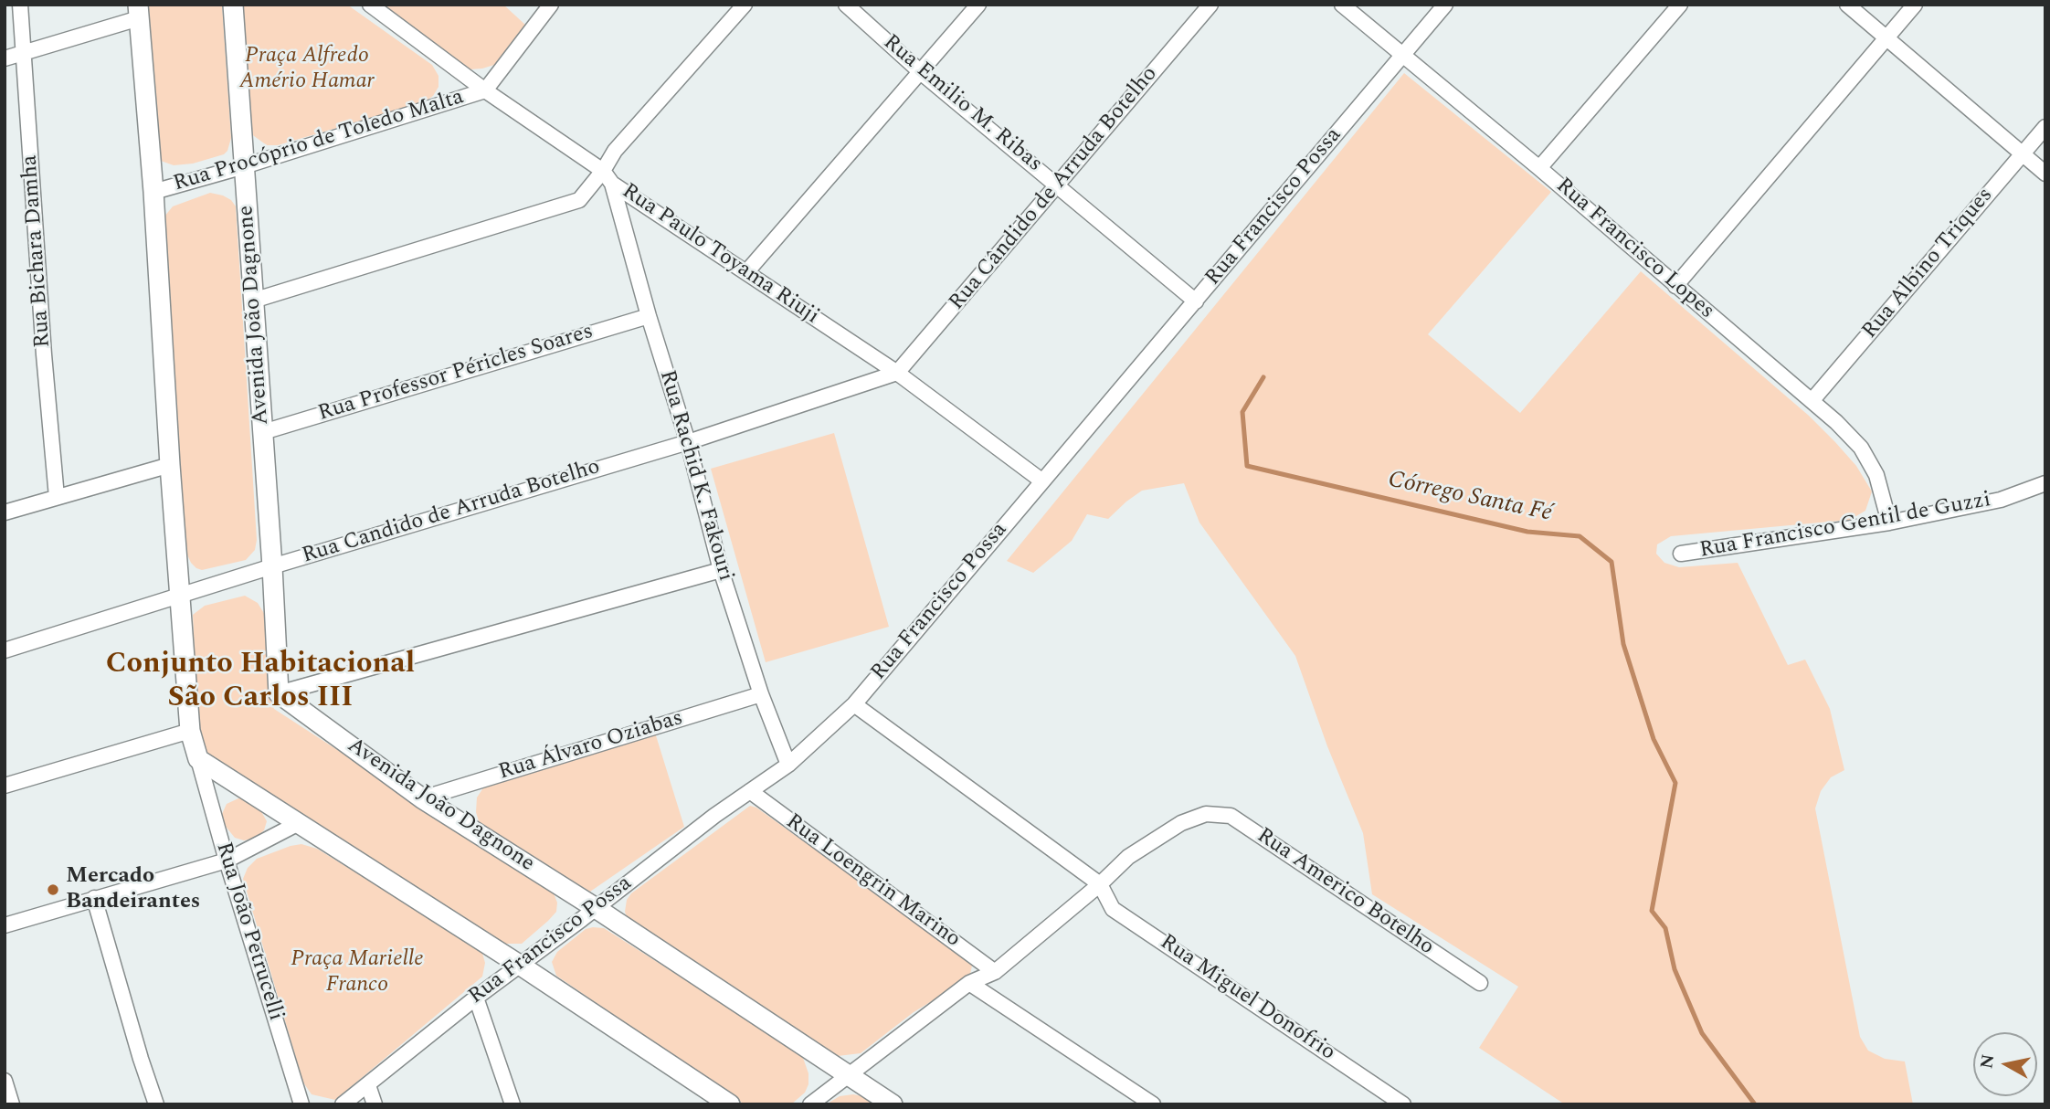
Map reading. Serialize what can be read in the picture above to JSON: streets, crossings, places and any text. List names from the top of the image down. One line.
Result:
{"streets":{"street":["Rua Emilio M. Ribas","Rua Procóprio de Toledo Malta","Rua Cândido de Arruda Botelho","Rua Francisco Possa","Rua Francisco Lopes","Rua Bichara Damha","Rua Paulo Toyama Riuji","Rua Albino Triques","Avenida João Dagnone","Rua Professor Péricles Soares","Rua Rachid K. Fakouri","Rua Candido de Arruda Botelho","Rua Francisco Gentil de Guzzi","Rua Álvaro Oziabas","Rua Loengrin Marino","Rua Americo Botelho","Rua João Petrucelli","Rua Miguel Donofrio"]},"crossings":[["Rua Emilio M. Ribas","Rua Cândido de Arruda Botelho"],["Rua Emilio M. Ribas","Rua Francisco Possa"],["Rua Procóprio de Toledo Malta","Rua Paulo Toyama Riuji"],["Rua Procóprio de Toledo Malta","Avenida João Dagnone"],["Rua Cândido de Arruda Botelho","Rua Paulo Toyama Riuji"],["Rua Cândido de Arruda Botelho","Rua Candido de Arruda Botelho"],["Rua Francisco Possa","Rua Francisco Lopes"],["Rua Francisco Possa","Rua Paulo Toyama Riuji"],["Rua Francisco Possa","Avenida João Dagnone"],["Rua Francisco Possa","Rua Rachid K. Fakouri"],["Rua Francisco Possa","Rua Loengrin Marino"],["Rua Francisco Lopes","Rua Albino Triques"],["Rua Francisco Lopes","Rua Francisco Gentil de Guzzi"],["Rua Paulo Toyama Riuji","Rua Rachid K. Fakouri"],["Rua Paulo Toyama Riuji","Rua Candido de Arruda Botelho"],["Avenida João Dagnone","Rua Professor Péricles Soares"],["Avenida João Dagnone","Rua Candido de Arruda Botelho"],["Avenida João Dagnone","Rua Álvaro Oziabas"],["Rua Professor Péricles Soares","Rua Rachid K. Fakouri"],["Rua Rachid K. Fakouri","Rua Candido de Arruda Botelho"],["Rua Rachid K. Fakouri","Rua Álvaro Oziabas"],["Rua Americo Botelho","Rua Miguel Donofrio"]],"districts":["Conjunto Habitacional São Carlos III"],"water":["Córrego Santa Fé"],"parks":["Praça Alfredo Amério Hamar","Praça Marielle Franco"],"places":["Mercado Bandeirantes"],"north":"left"}
